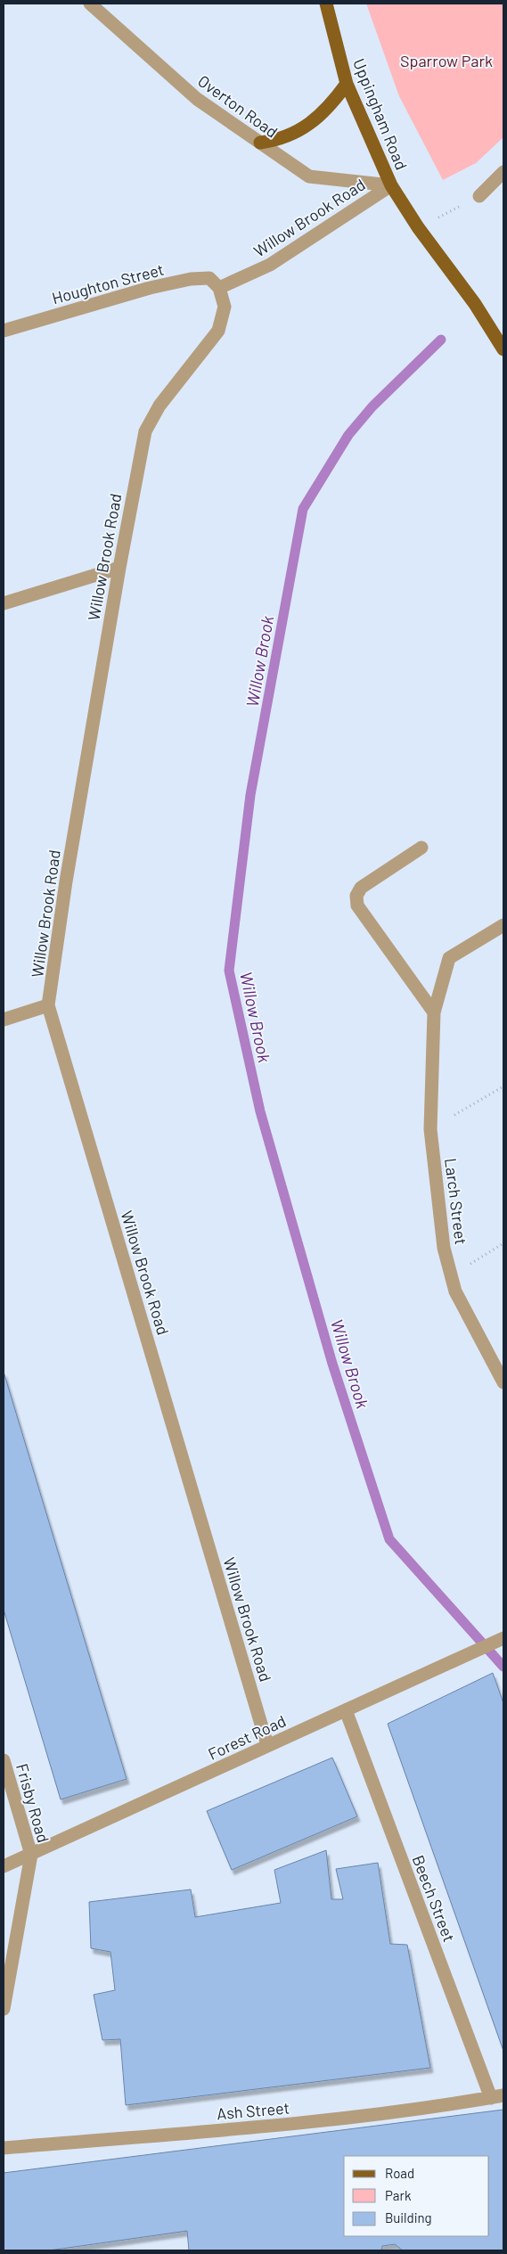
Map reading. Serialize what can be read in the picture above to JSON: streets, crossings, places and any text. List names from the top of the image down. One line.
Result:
{"streets":{"main road":["Uppingham Road"],"street":["Overton Road","Willow Brook Road","Houghton Street","Larch Street","Forest Road","Frisby Road","Beech Street","Ash Street"]},"crossings":[["Overton Road","Uppingham Road"],["Overton Road","Willow Brook Road"],["Uppingham Road","Willow Brook Road"],["Willow Brook Road","Houghton Street"],["Willow Brook Road","Forest Road"],["Forest Road","Frisby Road"],["Forest Road","Beech Street"],["Beech Street","Ash Street"]],"water":["Willow Brook"],"parks":["Sparrow Park"],"legend":["Road","Park","Building"]}
